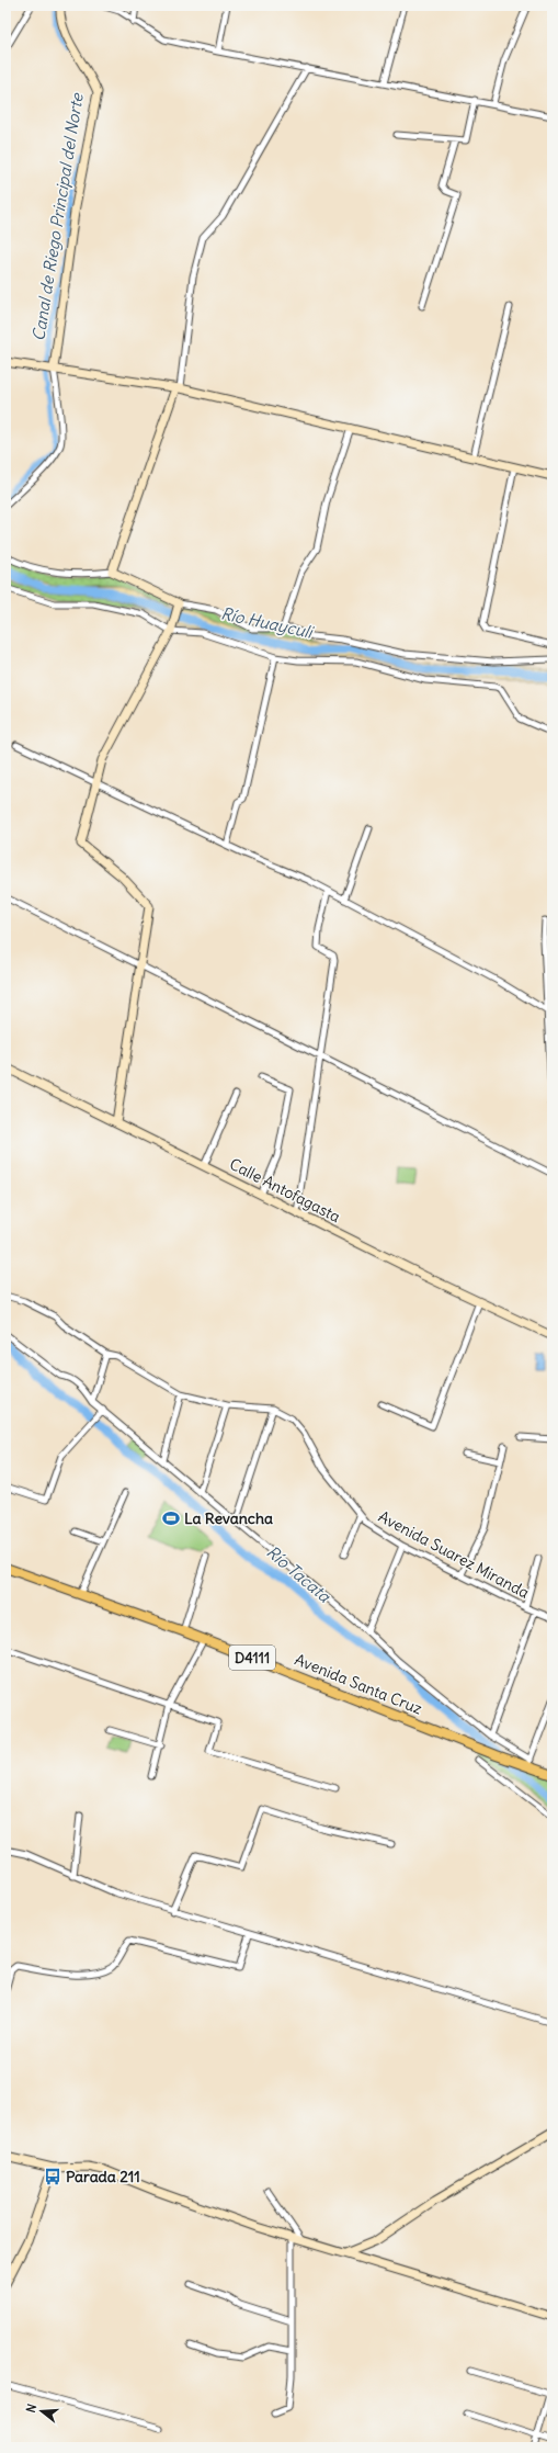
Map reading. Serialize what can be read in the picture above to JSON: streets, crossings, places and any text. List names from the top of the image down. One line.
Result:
{"streets":{"main road":["D4111","Avenida Santa Cruz"],"street":["Calle Antofagasta","Avenida Suarez Miranda"]},"water":["Canal de Riego Principal del Norte","Río Huayculi","Río Tacata"],"places":{"sports":["La Revancha"],"bus stop":["Parada 211"]},"north":"left"}
